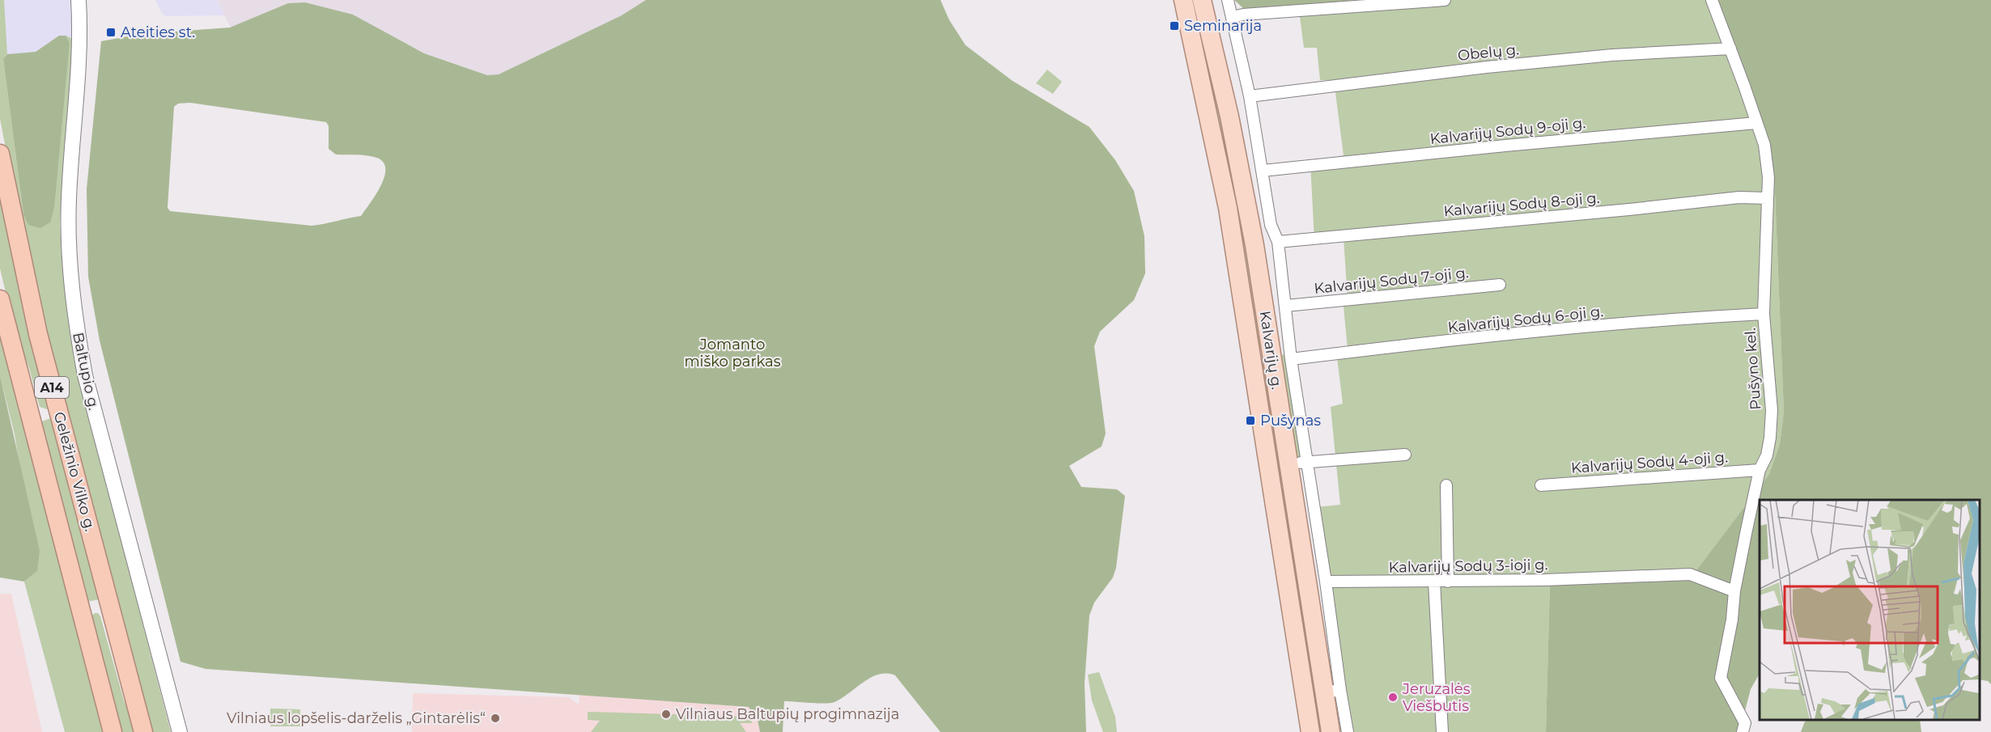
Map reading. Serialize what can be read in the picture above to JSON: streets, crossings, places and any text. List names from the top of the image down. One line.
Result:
{"streets":{"highway":["A14","Geležinio Vilko g."],"main road":["Kalvarijų g."],"street":["Obelų g.","Kalvarijų Sodų 9-oji g.","Kalvarijų Sodų 8-oji g.","Kalvarijų Sodų 7-oji g.","Kalvarijų Sodų 6-oji g.","Pušyno kel.","Baltupio g.","Kalvarijų Sodų 4-oji g.","Kalvarijų Sodų 3-ioji g."]},"crossings":[["Obelų g.","Pušyno kel."],["Kalvarijų Sodų 9-oji g.","Pušyno kel."],["Kalvarijų Sodų 8-oji g.","Pušyno kel."],["Kalvarijų Sodų 6-oji g.","Pušyno kel."],["Pušyno kel.","Kalvarijų Sodų 4-oji g."],["Pušyno kel.","Kalvarijų Sodų 3-ioji g."]],"parks":["Jomanto miško parkas"],"places":{"transit":["Seminarija","Ateities st.","Pušynas"],"other":["Jeruzalės Viešbutis","Vilniaus Baltupių progimnazija","Vilniaus lopšelis-darželis „Gintarėlis“"]}}
